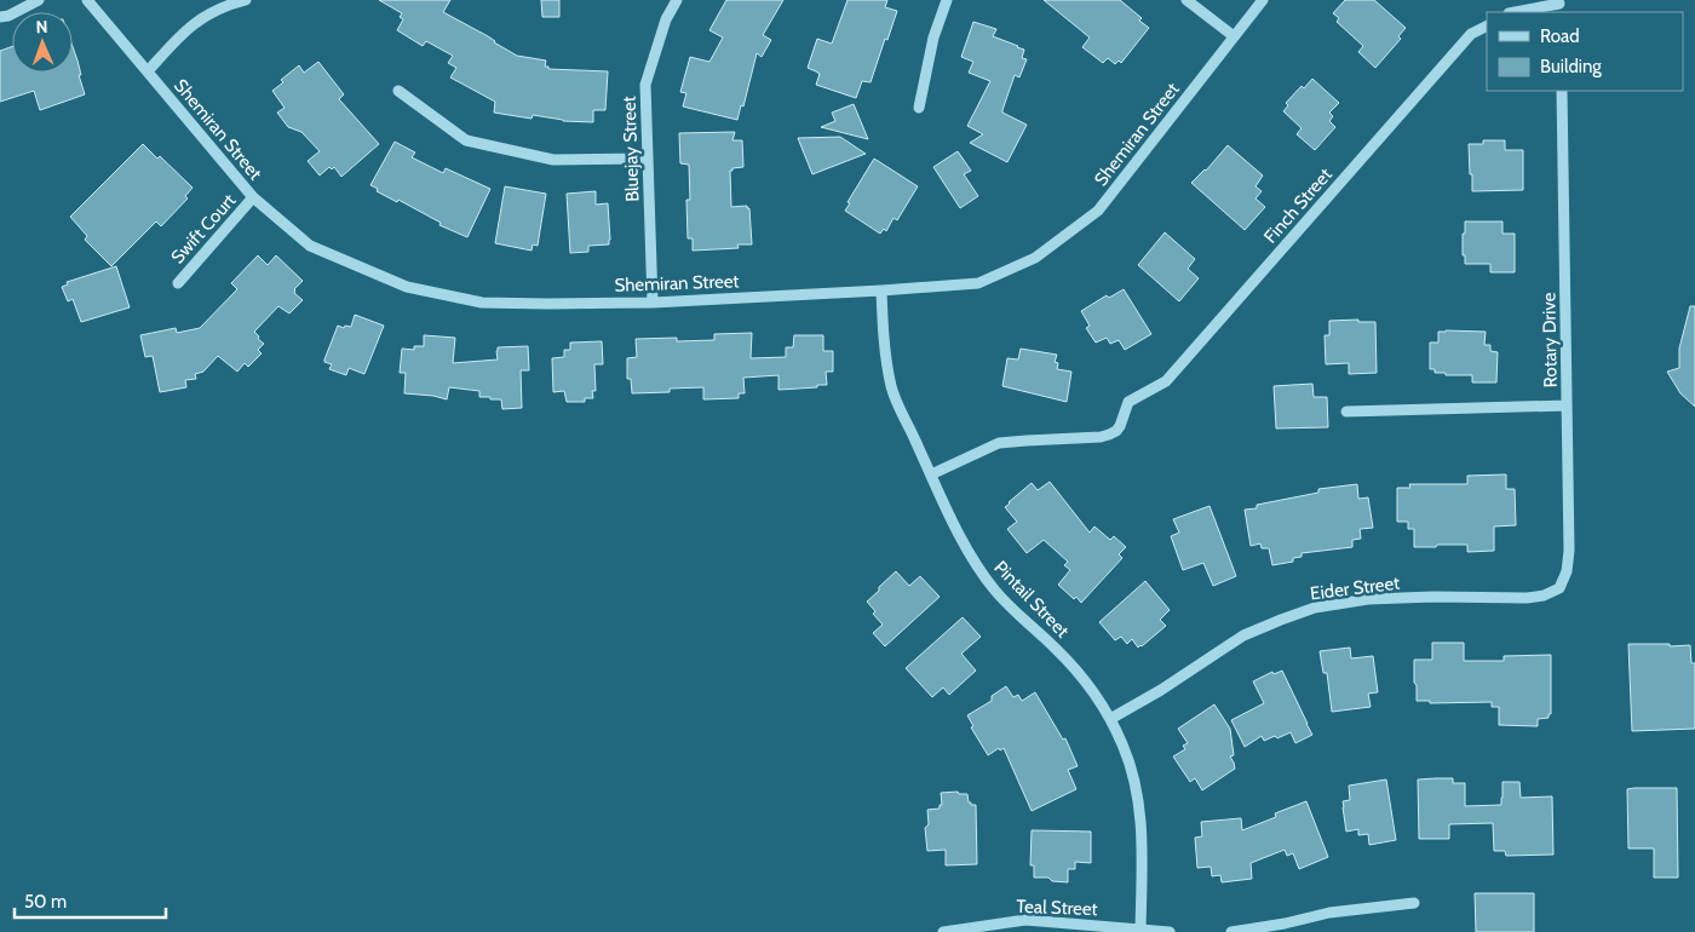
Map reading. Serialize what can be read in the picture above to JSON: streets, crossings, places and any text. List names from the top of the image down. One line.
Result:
{"streets":{"street":["Shemiran Street","Bluejay Street","Finch Street","Swift Court","Rotary Drive","Eider Street","Pintail Street","Teal Street"]},"crossings":[["Shemiran Street","Bluejay Street"],["Shemiran Street","Swift Court"],["Shemiran Street","Pintail Street"],["Finch Street","Pintail Street"],["Rotary Drive","Eider Street"],["Eider Street","Pintail Street"],["Pintail Street","Teal Street"]],"legend":["Road","Building"],"scale_bar":"50 m","north":"top"}
